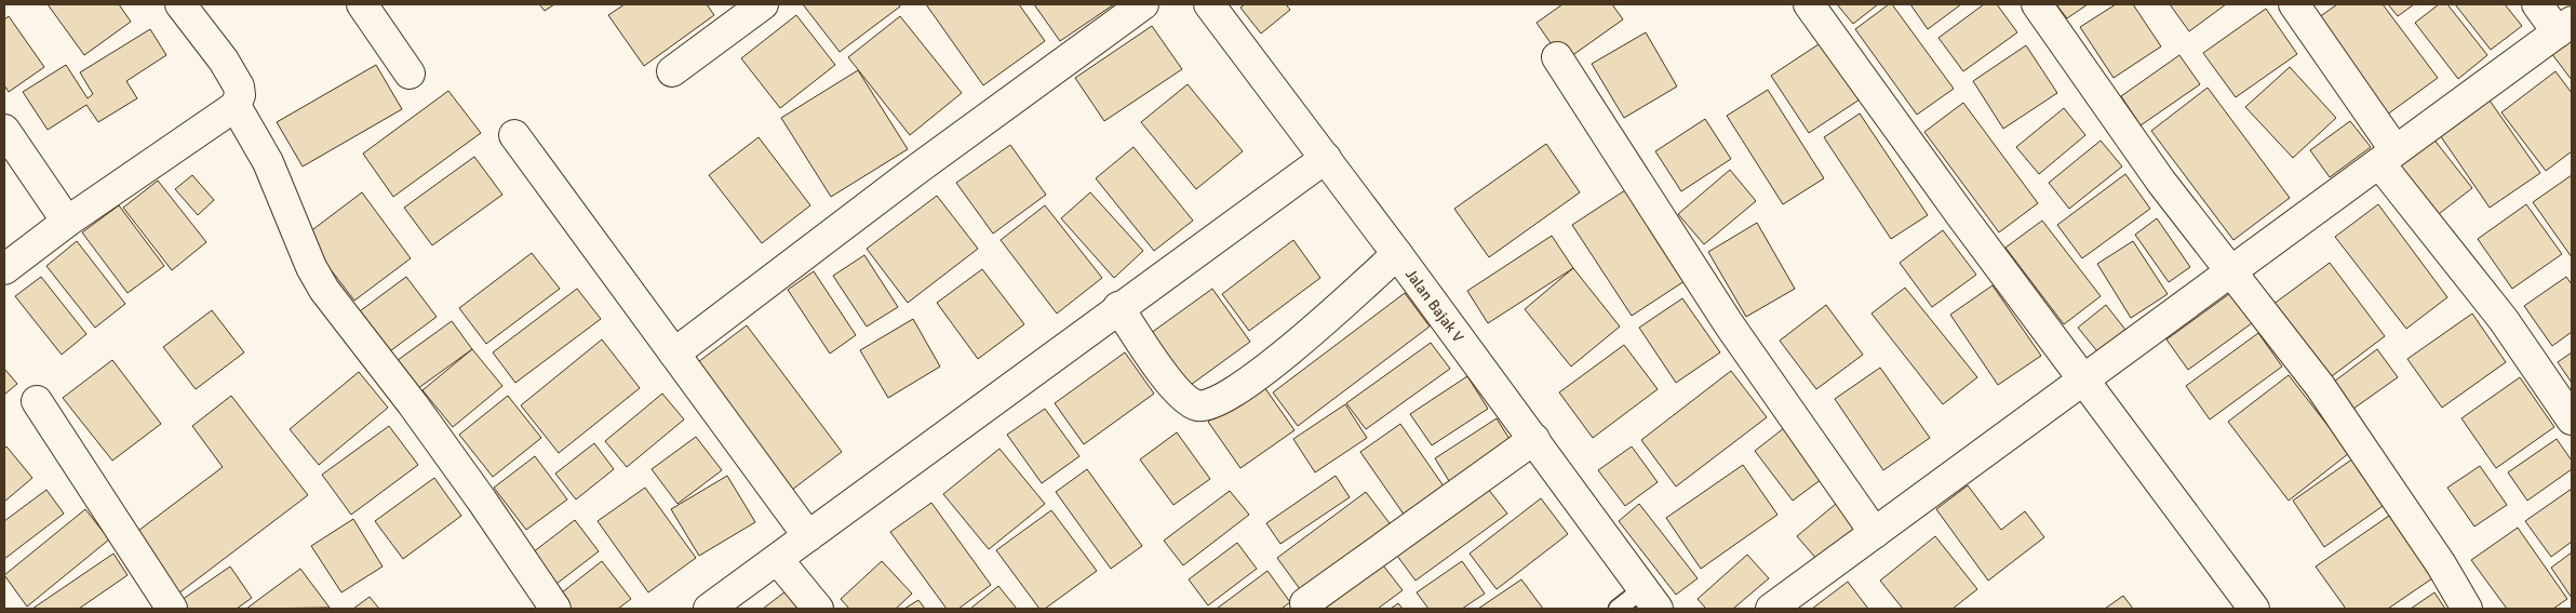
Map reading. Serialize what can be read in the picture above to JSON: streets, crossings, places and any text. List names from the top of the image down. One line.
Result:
{"streets":{"street":["Jalan Bajak V"]}}
